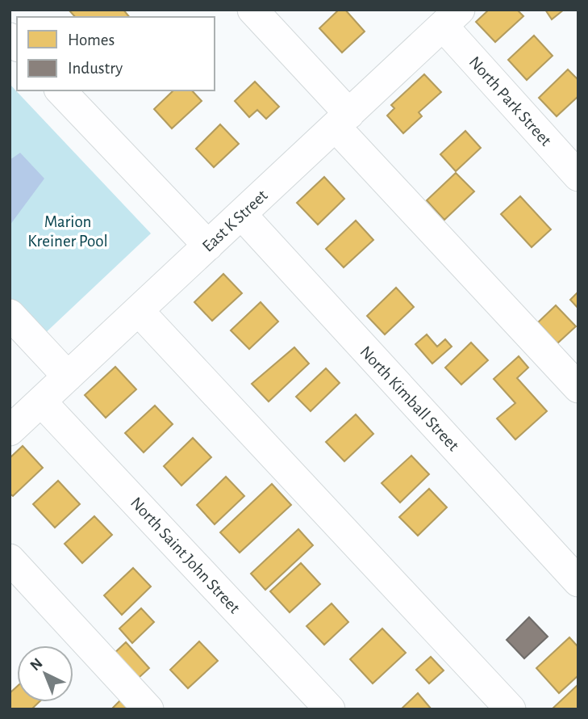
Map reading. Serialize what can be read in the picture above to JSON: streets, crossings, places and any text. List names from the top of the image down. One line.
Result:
{"streets":{"street":["North Park Street","East K Street","North Kimball Street","North Saint John Street"]},"crossings":[["North Park Street","East K Street"],["East K Street","North Kimball Street"],["East K Street","North Saint John Street"]],"parks":["Marion Kreiner Pool"],"legend":["Homes","Industry"],"north":"top left"}
